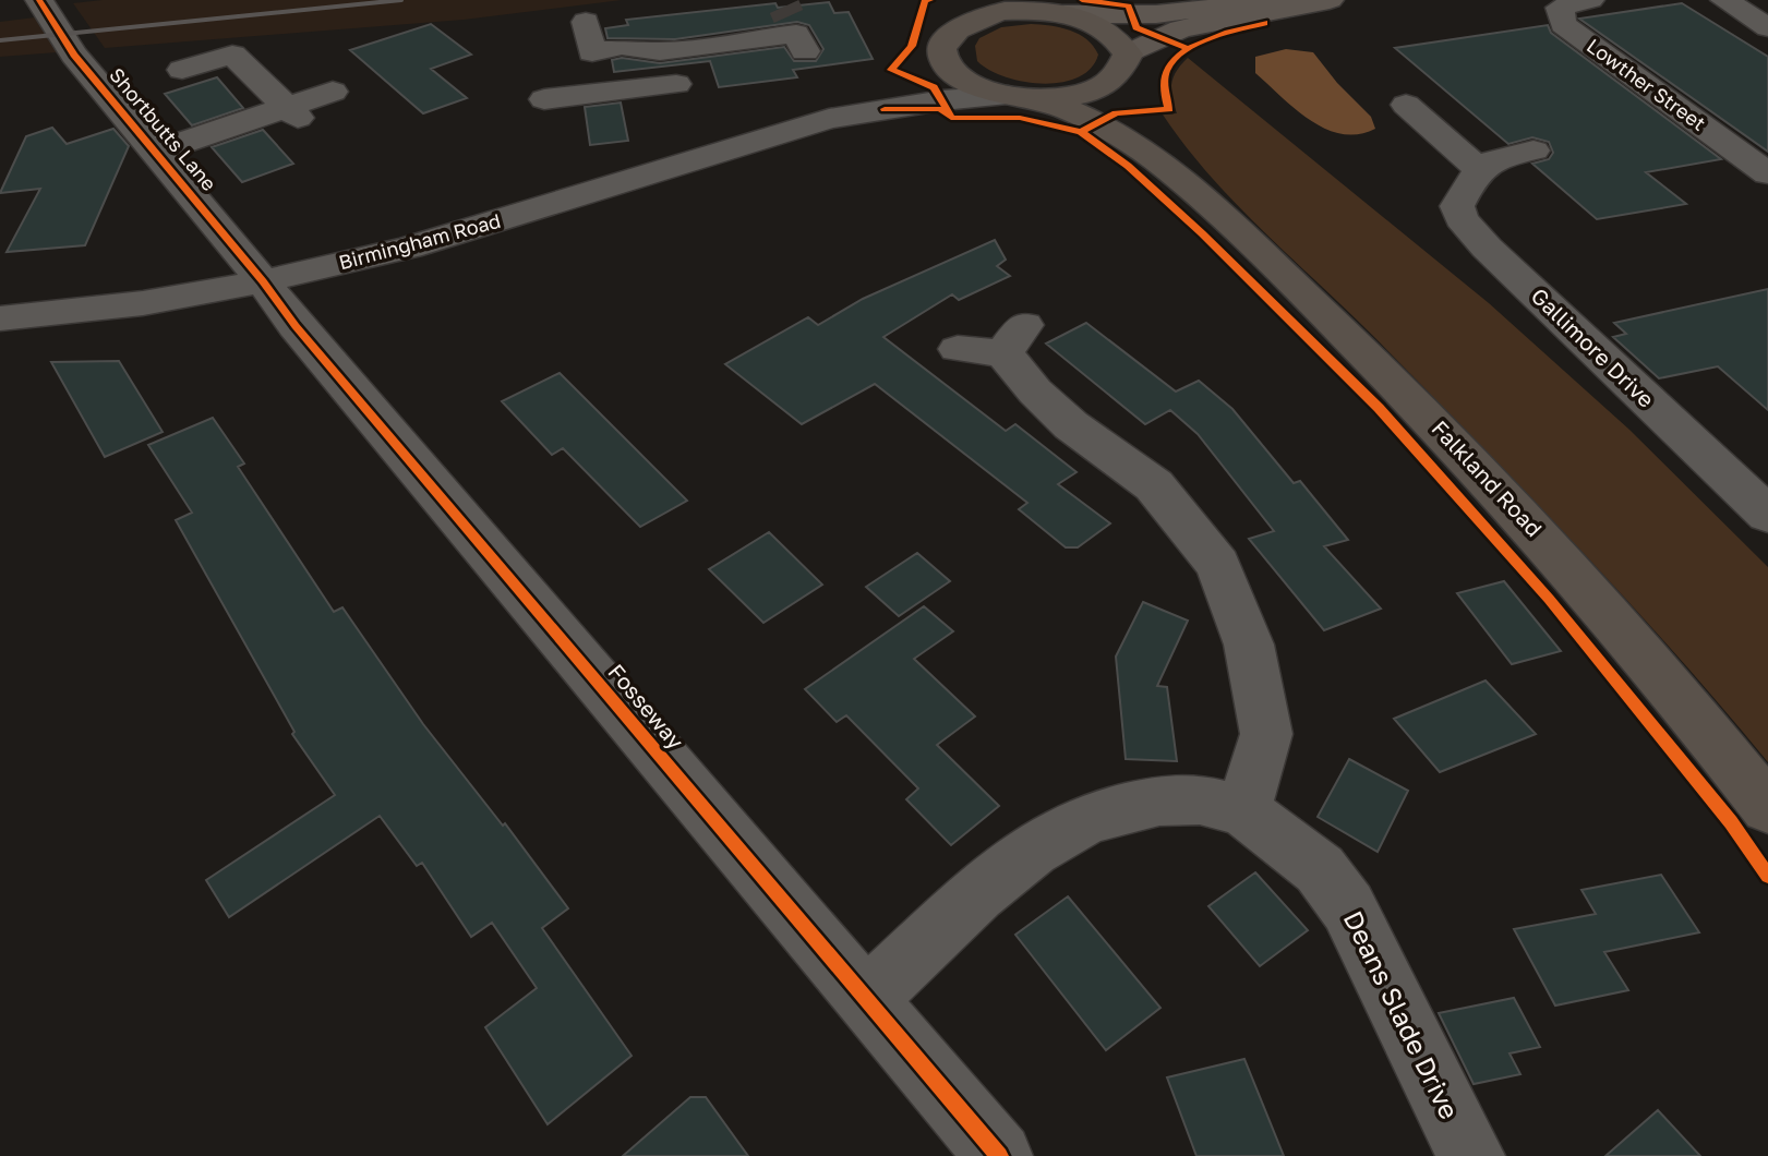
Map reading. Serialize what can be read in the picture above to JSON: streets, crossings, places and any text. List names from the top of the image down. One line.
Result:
{"streets":{"highway":["Falkland Road"],"street":["Lowther Street","Shortbutts Lane","Birmingham Road","Gallimore Drive","Fosseway","Deans Slade Drive"]},"crossings":[["Shortbutts Lane","Birmingham Road"],["Shortbutts Lane","Fosseway"],["Birmingham Road","Falkland Road"],["Birmingham Road","Fosseway"],["Fosseway","Deans Slade Drive"]]}
